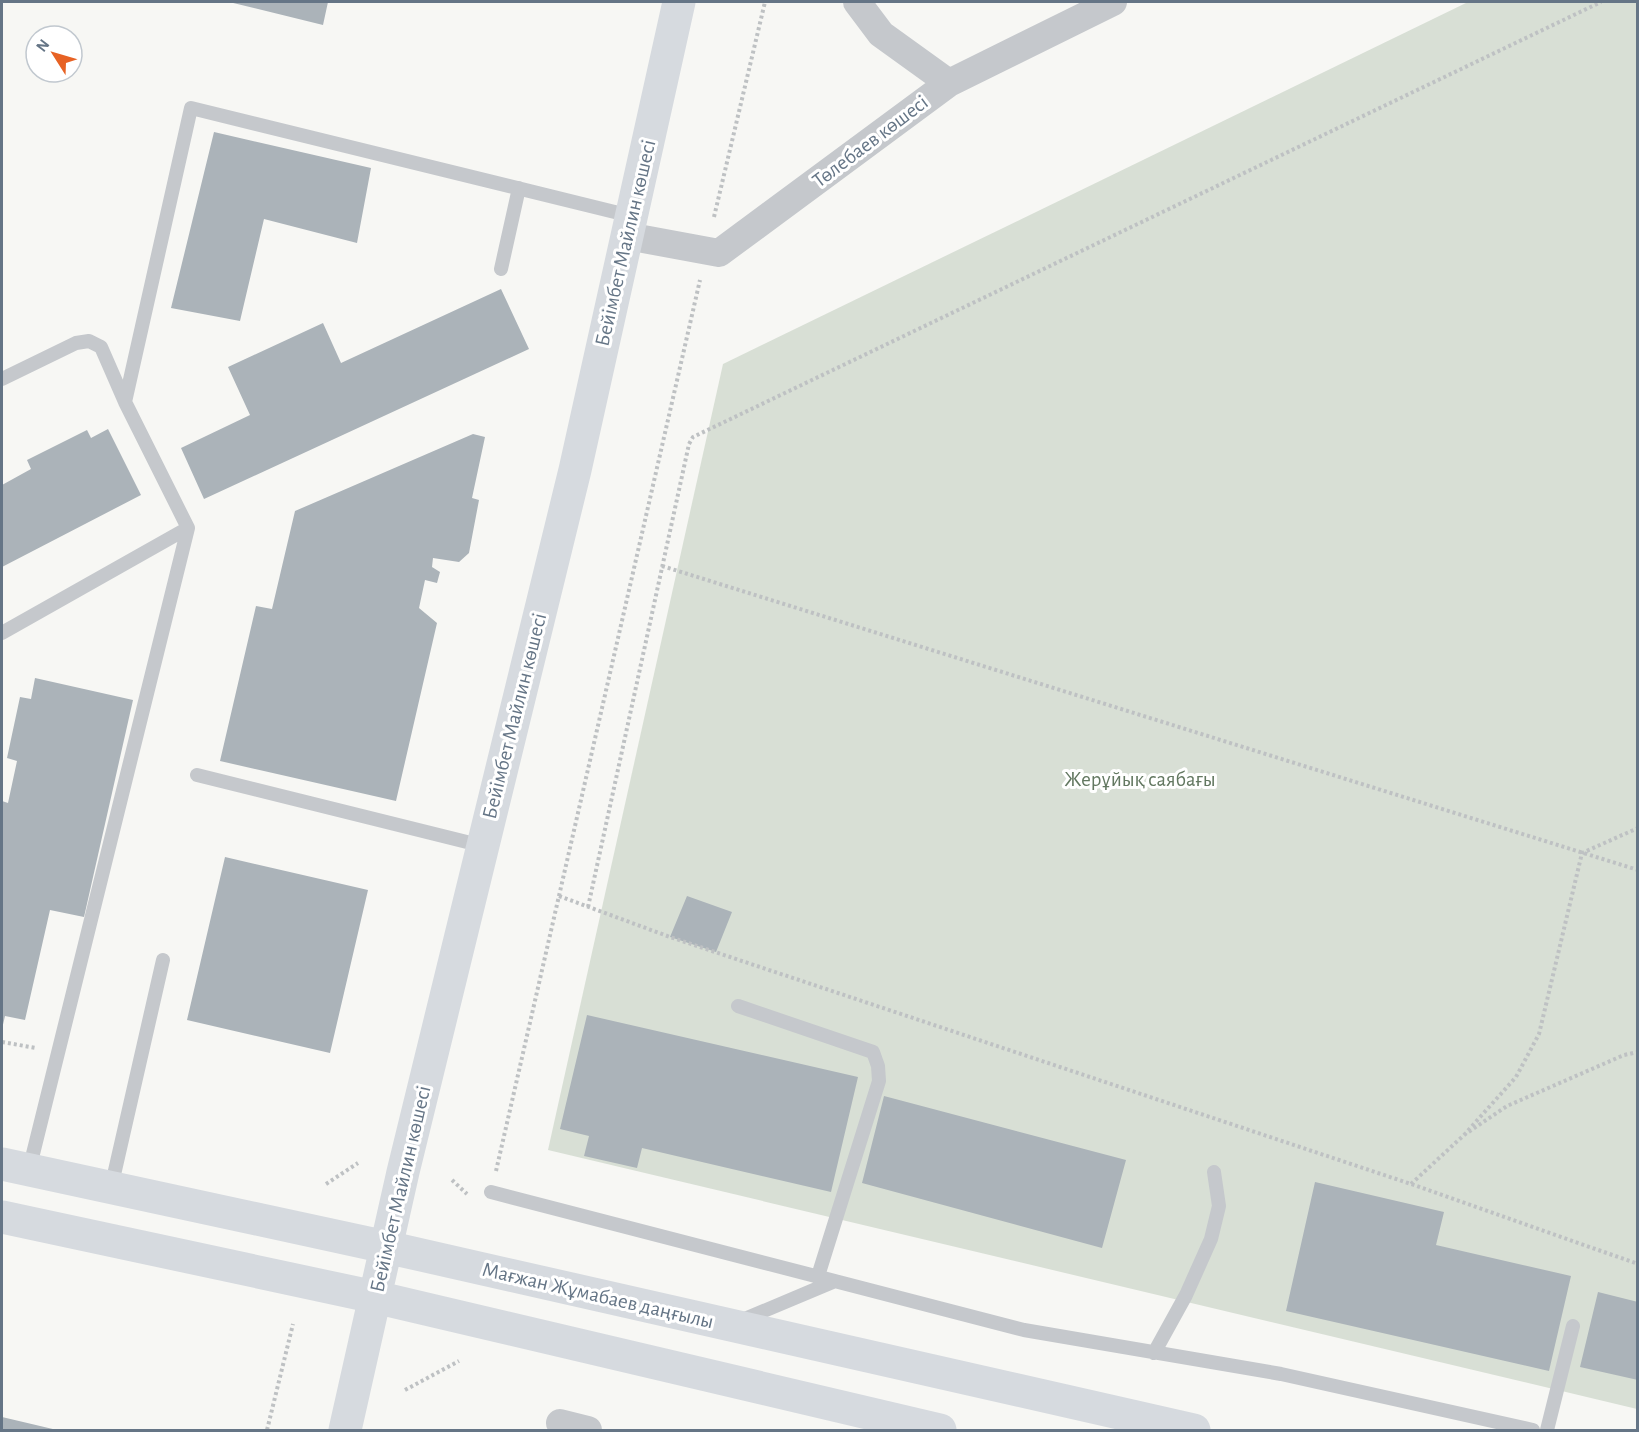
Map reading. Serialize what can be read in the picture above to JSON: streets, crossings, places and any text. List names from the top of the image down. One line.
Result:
{"streets":{"main road":["Бейімбет Майлин көшесі","Мағжан Жұмабаев даңғылы"],"street":["Төлебаев көшесі"]},"crossings":[["Төлебаев көшесі","Бейімбет Майлин көшесі"],["Бейімбет Майлин көшесі","Мағжан Жұмабаев даңғылы"]],"parks":["Жерұйық саябағы"],"north":"top left"}
